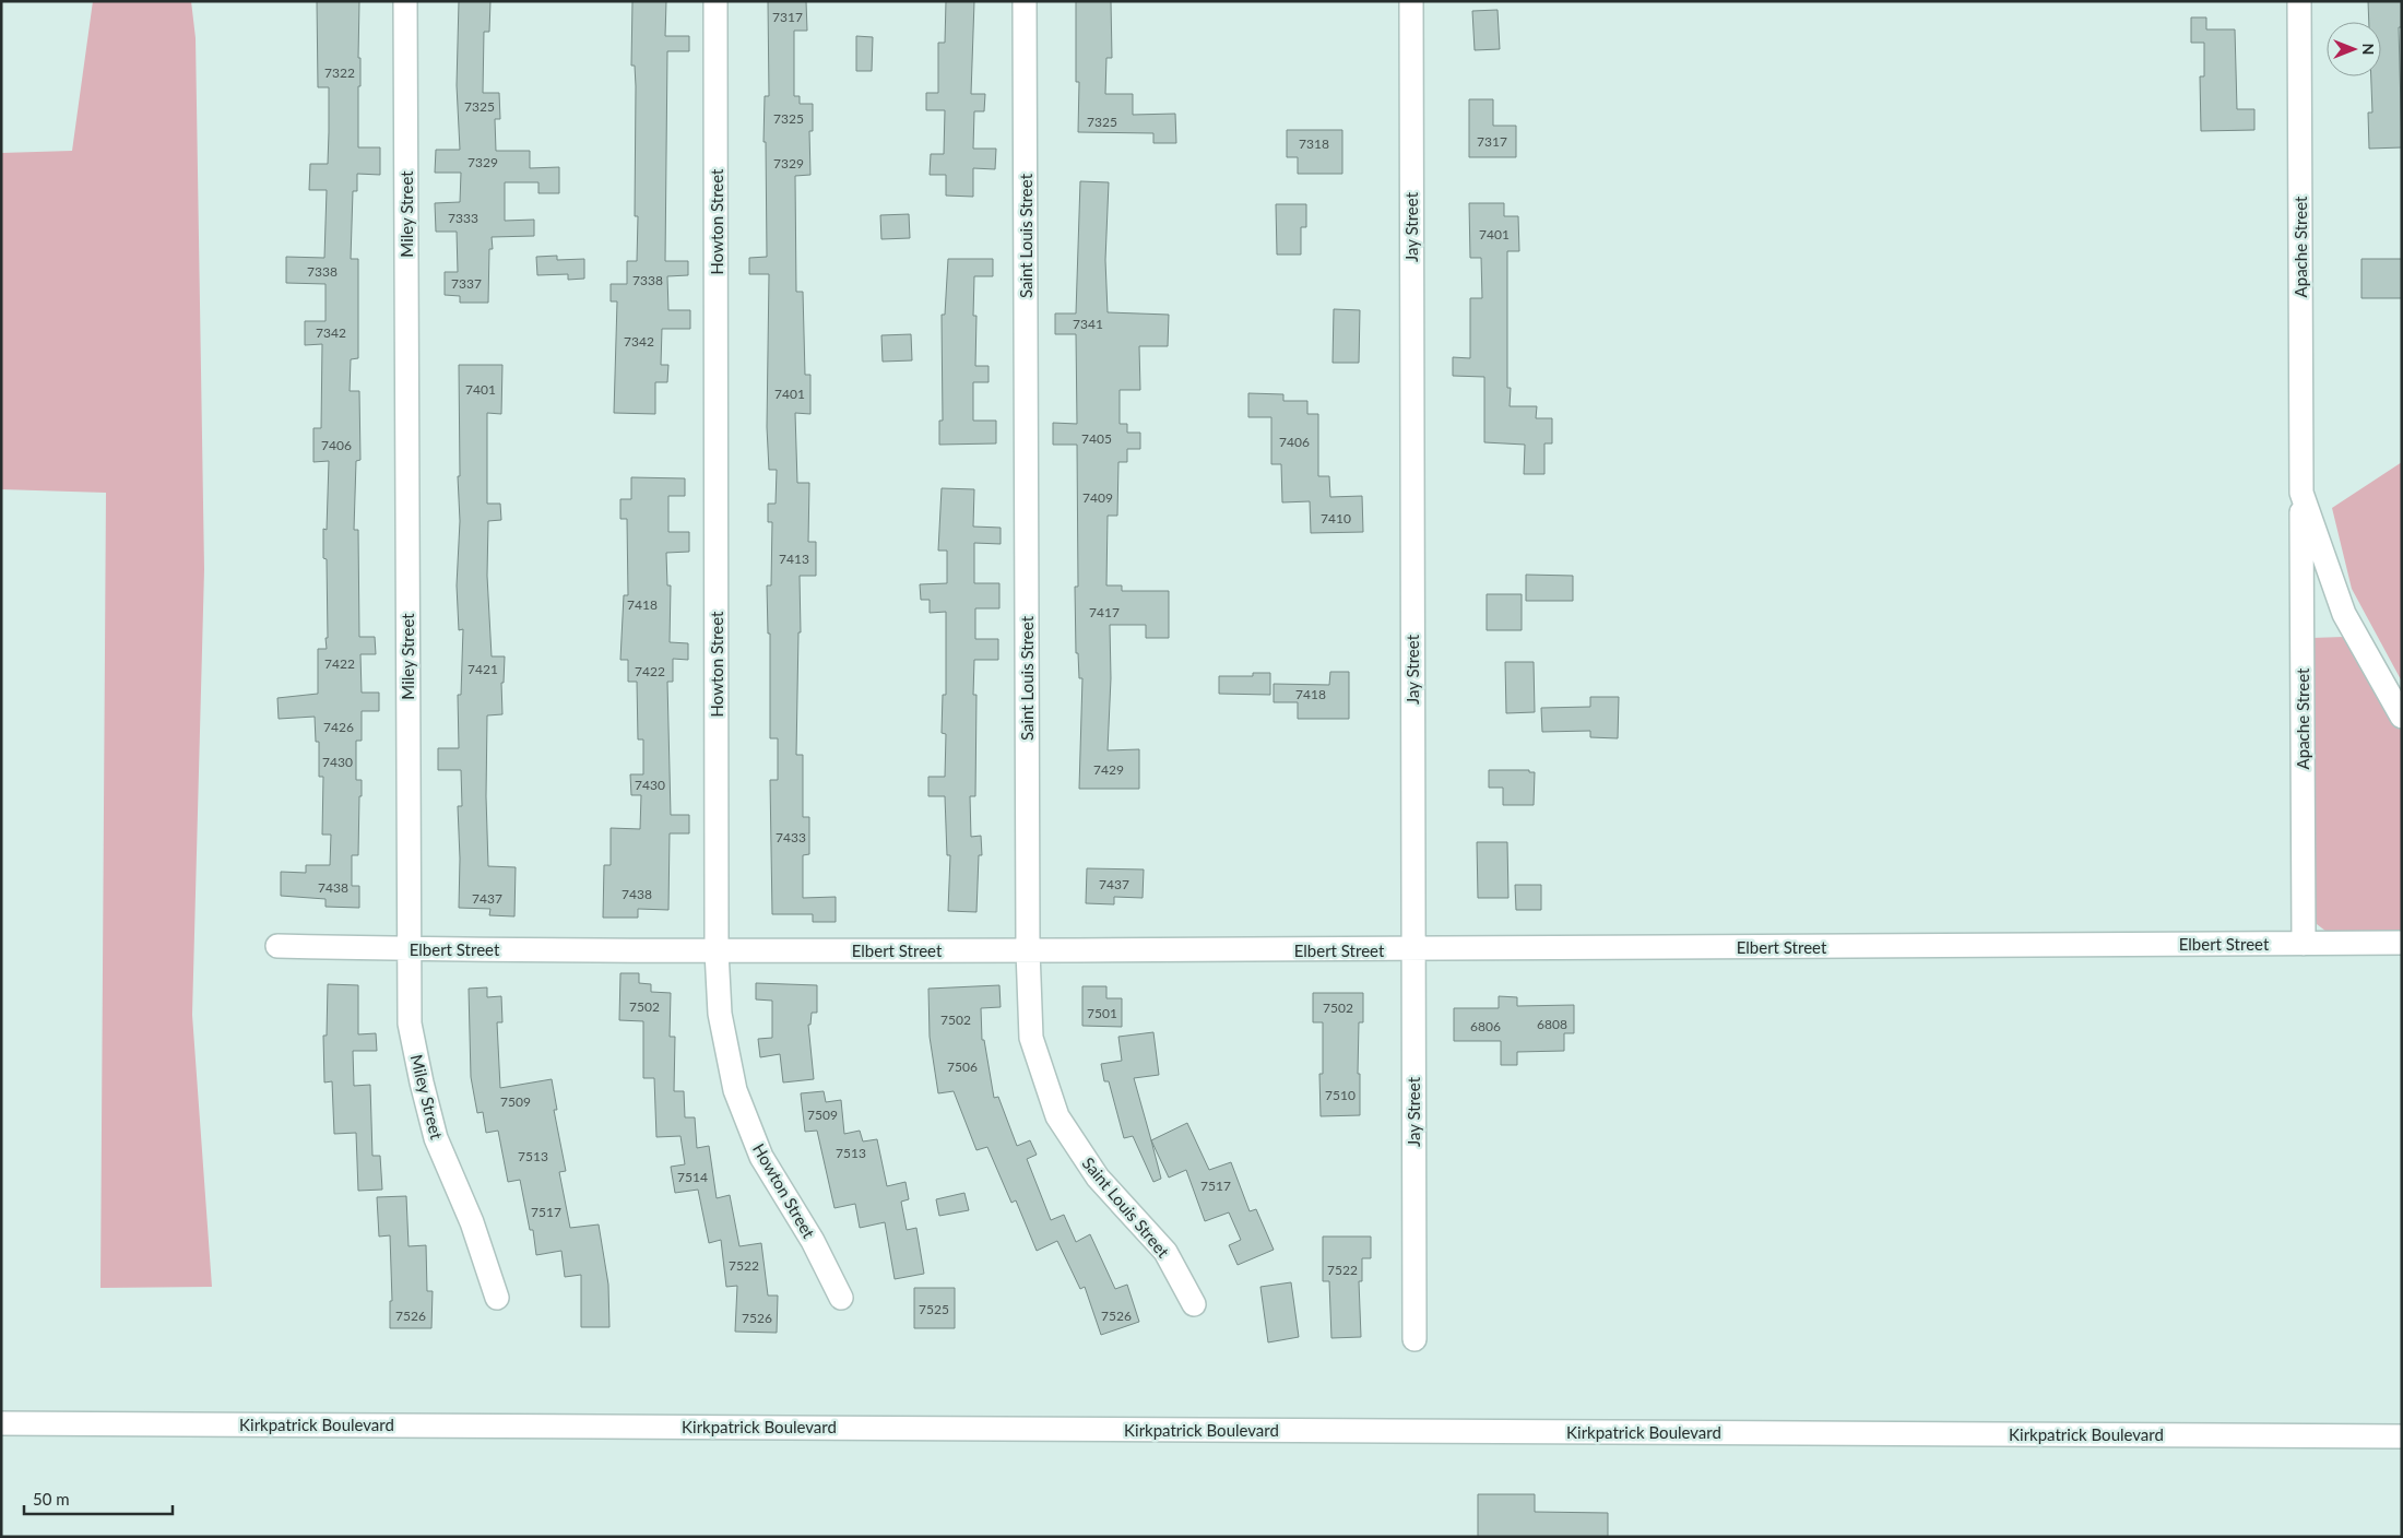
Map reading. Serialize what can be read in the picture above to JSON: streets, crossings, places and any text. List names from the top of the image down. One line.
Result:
{"streets":{"street":["Miley Street","Howton Street","Jay Street","Saint Louis Street","Apache Street","Elbert Street","Kirkpatrick Boulevard"]},"crossings":[["Miley Street","Elbert Street"],["Howton Street","Elbert Street"],["Jay Street","Elbert Street"],["Saint Louis Street","Elbert Street"],["Apache Street","Elbert Street"]],"house_numbers":["7317","7322","7325","7325","7325","7317","7318","7329","7329","7333","7401","7338","7338","7337","7341","7342","7342","7401","7401","7405","7406","7406","7409","7410","7413","7418","7417","7422","7421","7422","7418","7426","7430","7429","7430","7433","7437","7438","7438","7437","7502","7502","7501","7502","6808","6806","7506","7510","7509","7509","7513","7513","7514","7517","7517","7522","7522","7525","7526","7526","7526"],"scale_bar":"50 m","north":"right"}
